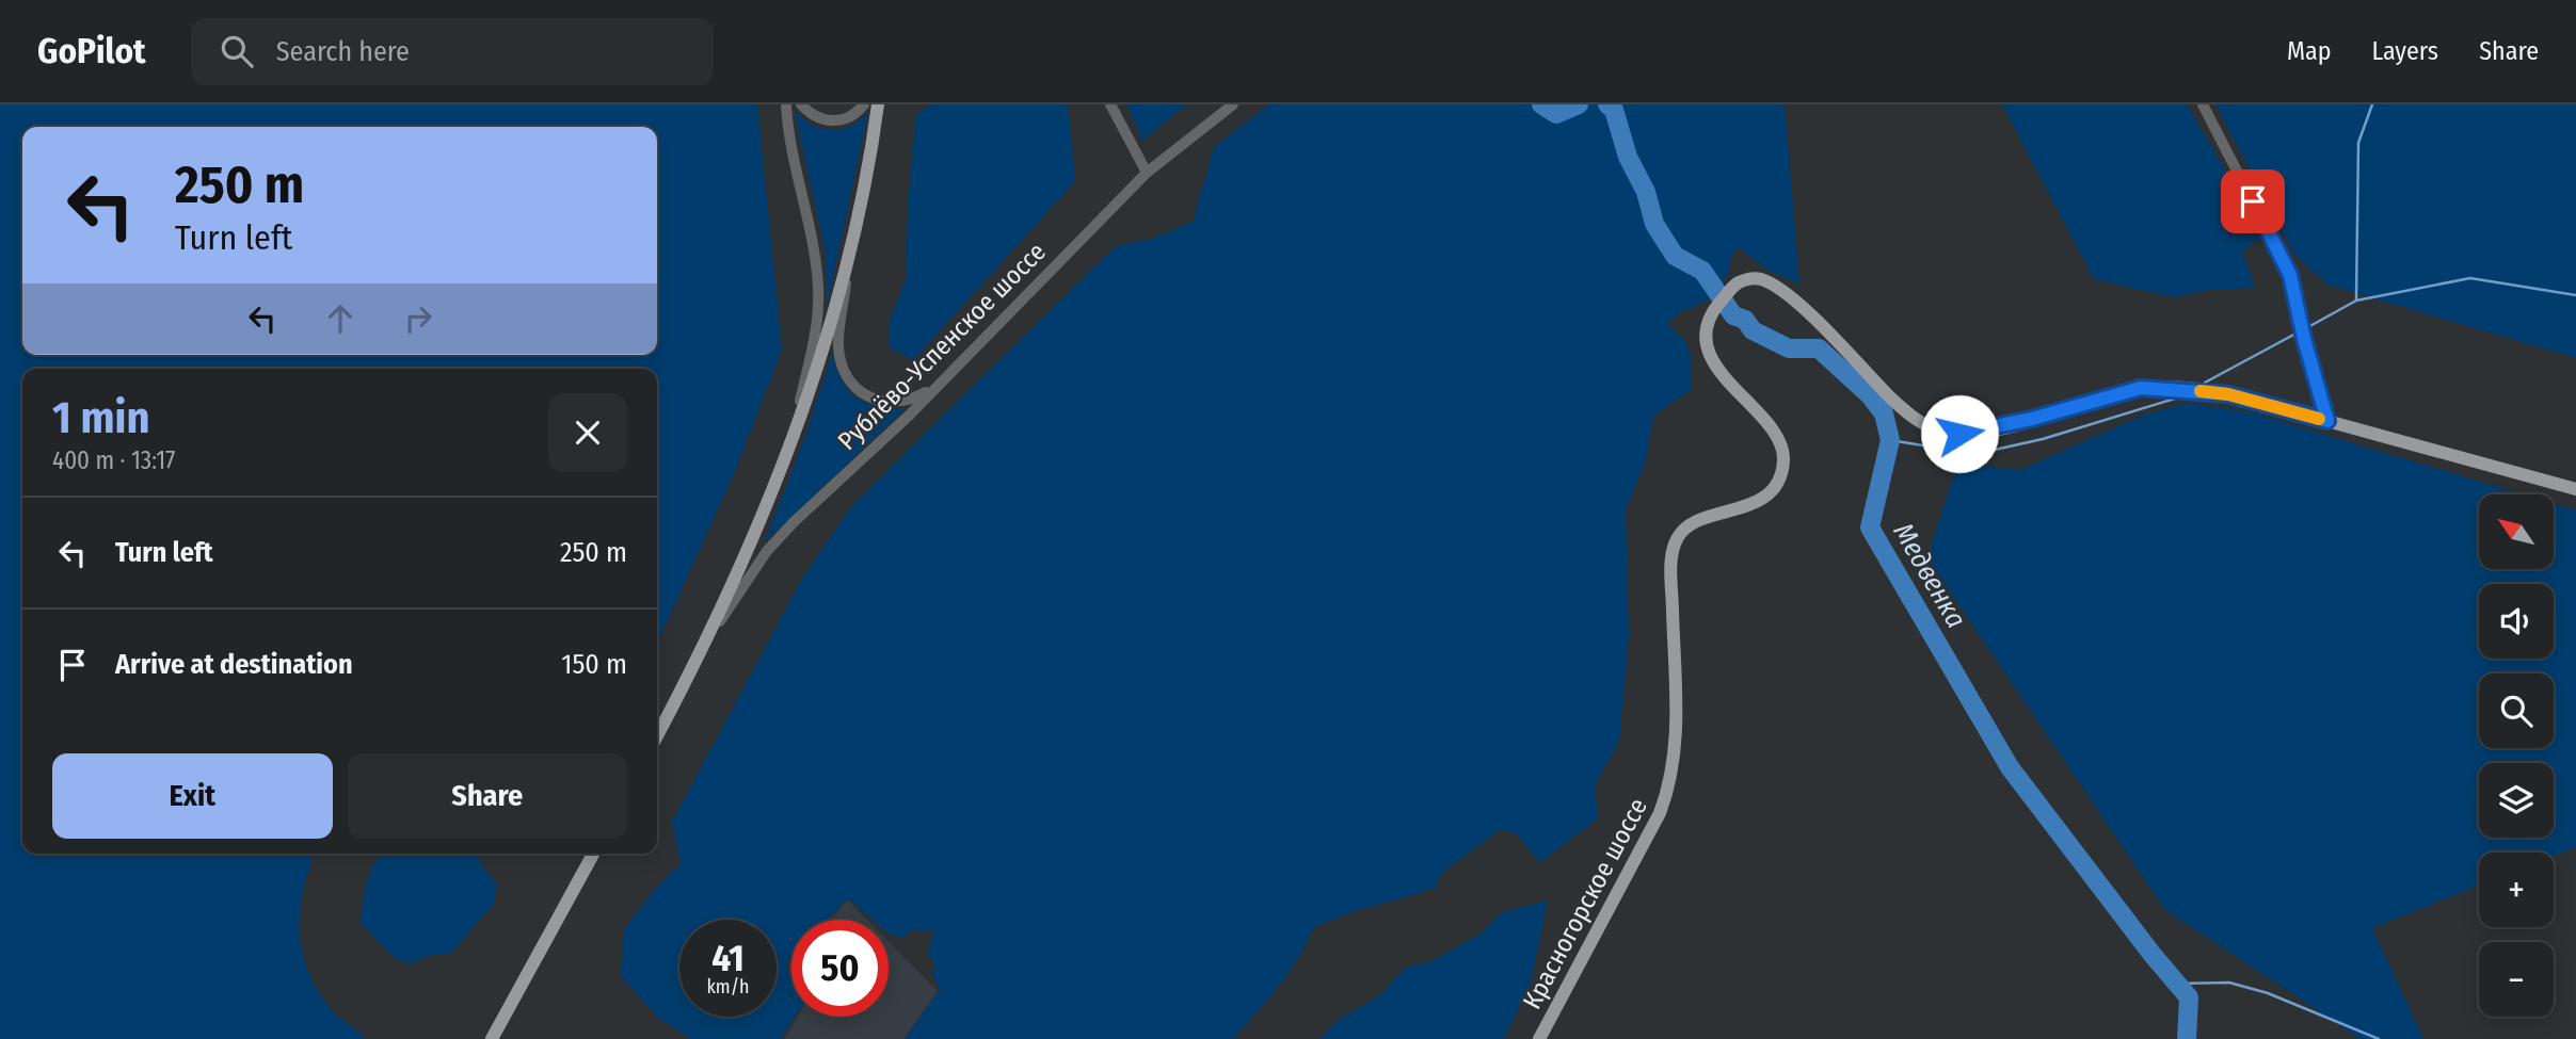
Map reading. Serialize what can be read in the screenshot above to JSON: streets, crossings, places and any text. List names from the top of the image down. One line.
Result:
{"streets":{"main road":["Рублёво-Успенское шоссе","Красногорское шоссе"]},"water":["Медвенка"],"north":"top left","page":{"header":"GoPilot","search":"Search here","nav":["Map","Layers","Share"],"turn":["250 m","Turn left"],"heading":["1 min","400 m · 13:17"],"map_buttons":["+","−"],"list":[{"name":"Turn left","value":"250 m"},{"name":"Arrive at destination","value":"150 m"}],"buttons":["Exit","Share"],"speed":"41 km/h","limit":"50"}}
